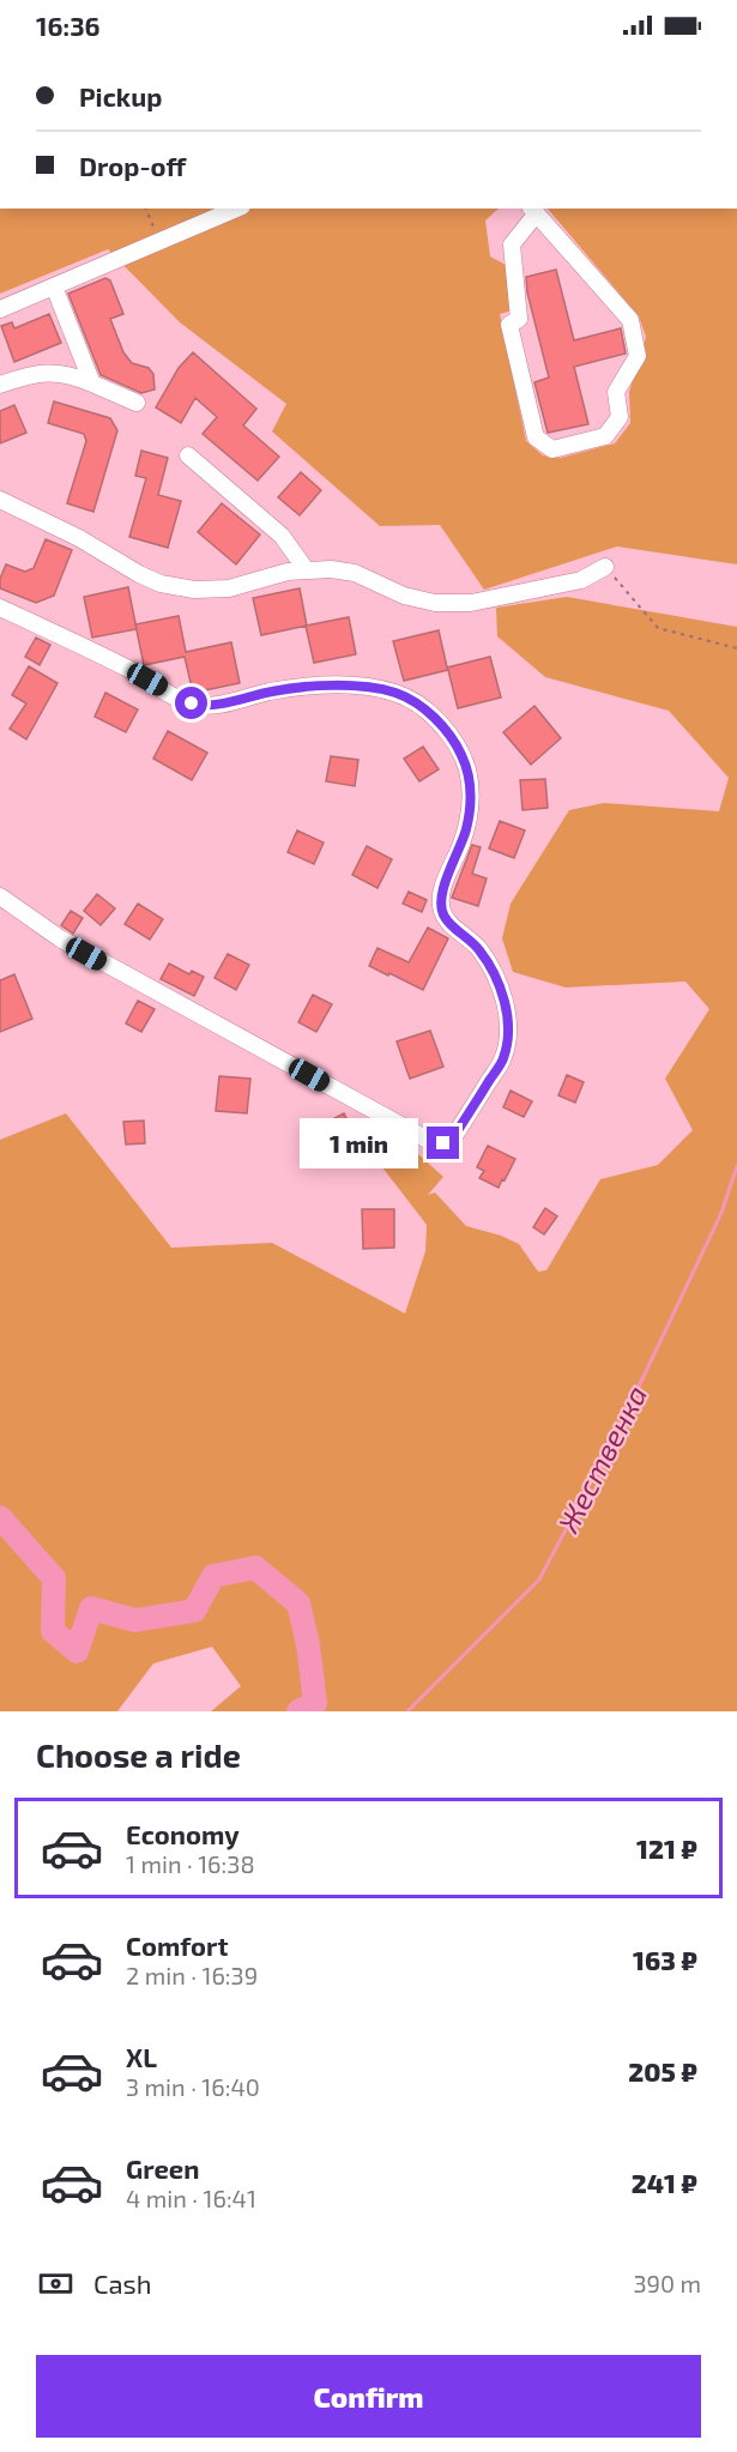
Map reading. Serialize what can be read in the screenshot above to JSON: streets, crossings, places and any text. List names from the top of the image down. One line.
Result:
{"water":["Жественка"],"page":{"status":"16:36","banner":["Pickup","Drop-off"],"bubble":"1 min","heading":"Choose a ride","list":[{"name":"Economy","note":"1 min · 16:38","value":"121 ₽"},{"name":"Comfort","note":"2 min · 16:39","value":"163 ₽"},{"name":"XL","note":"3 min · 16:40","value":"205 ₽"},{"name":"Green","note":"4 min · 16:41","value":"241 ₽"}],"pay":["Cash","390 m"],"buttons":"Confirm"}}
